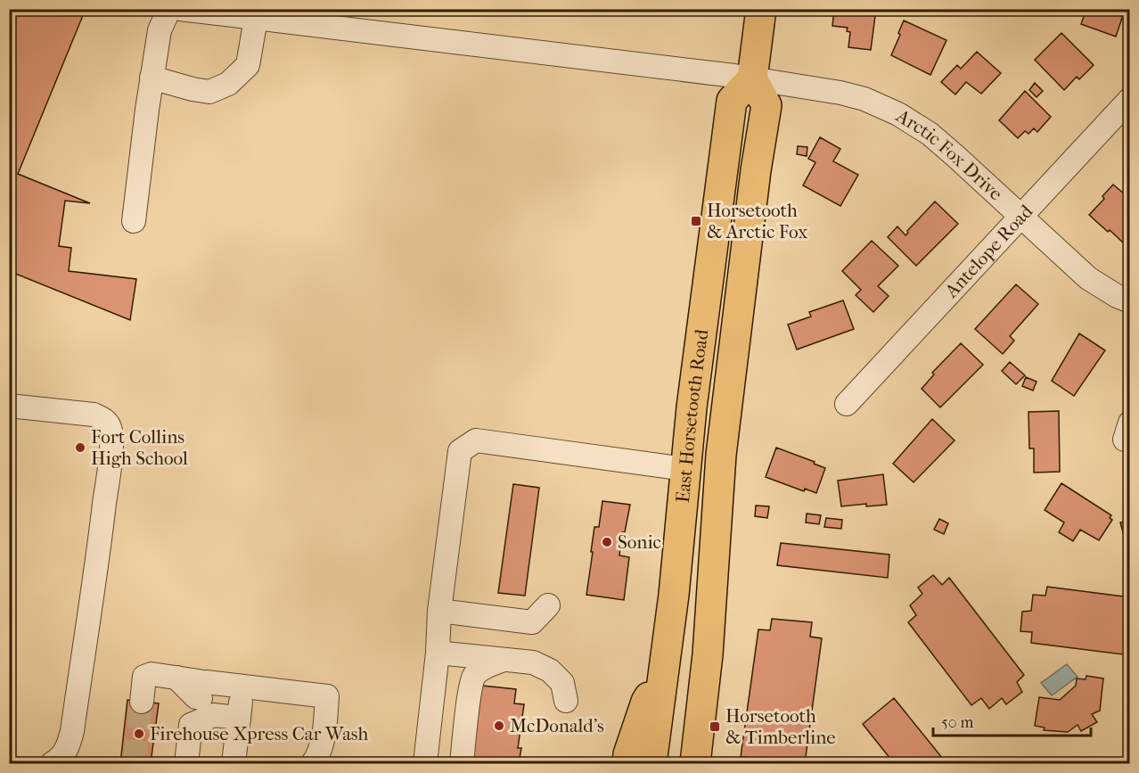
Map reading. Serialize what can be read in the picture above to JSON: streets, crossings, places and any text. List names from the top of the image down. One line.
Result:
{"streets":{"main road":["East Horsetooth Road"],"street":["Arctic Fox Drive","Antelope Road"]},"crossings":[["Arctic Fox Drive","Antelope Road"],["Arctic Fox Drive","East Horsetooth Road"]],"places":{"transit":["Horsetooth & Arctic Fox","Horsetooth & Timberline"],"other":["Fort Collins High School","Sonic","McDonald's","Firehouse Xpress Car Wash"]},"scale_bar":"50 m"}
